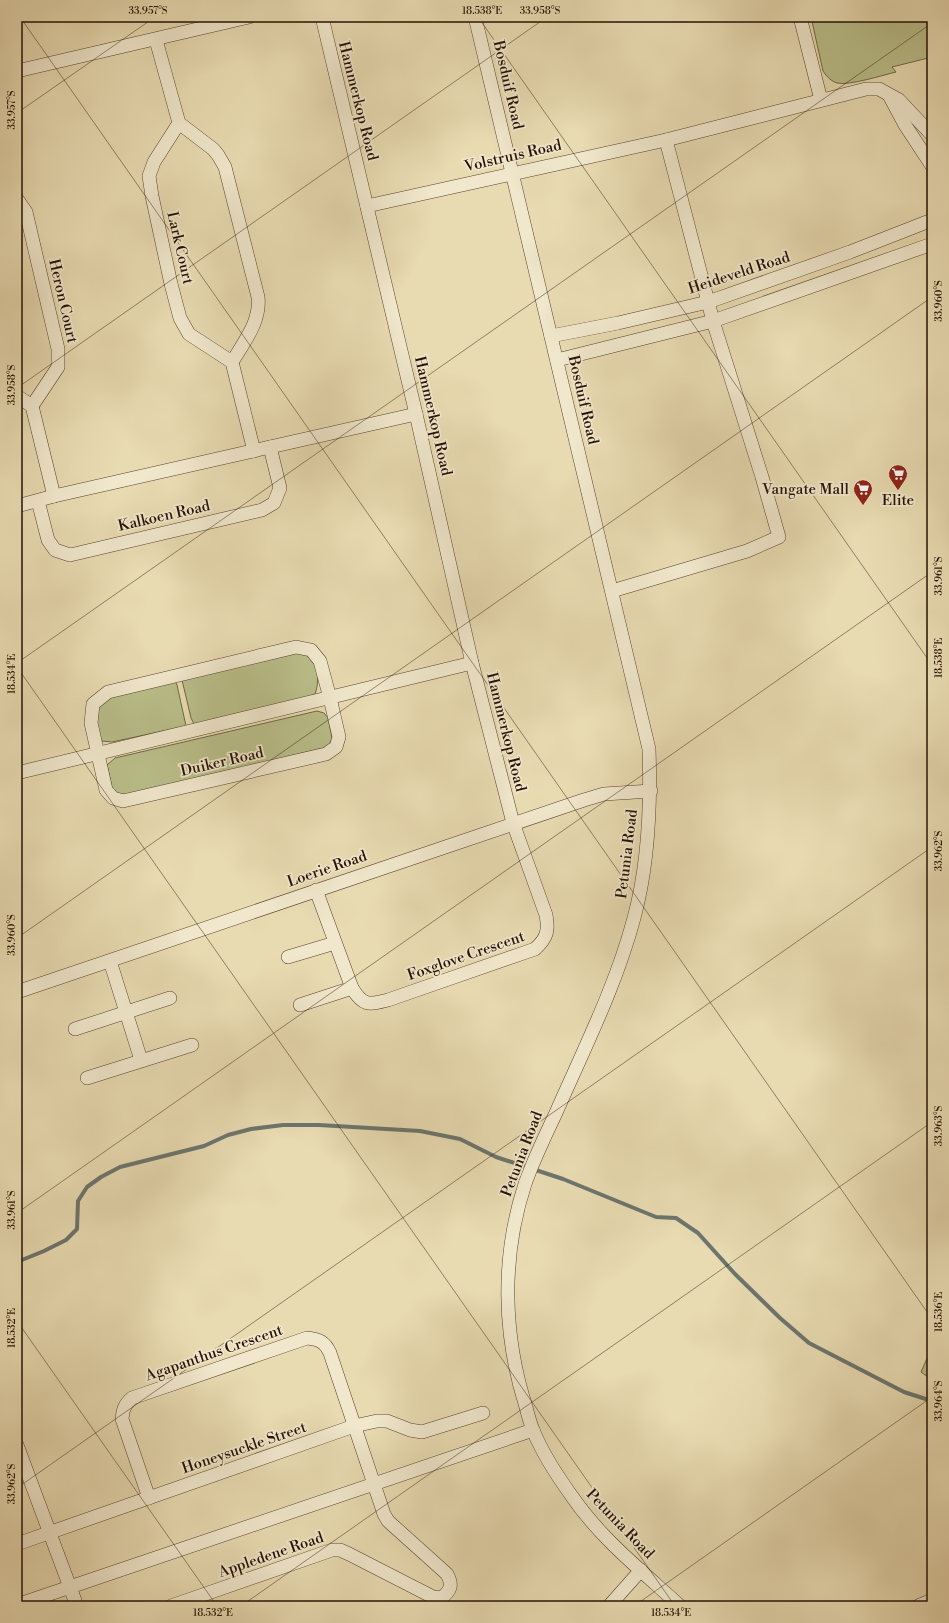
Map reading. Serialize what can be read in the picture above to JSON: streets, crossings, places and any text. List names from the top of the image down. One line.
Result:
{"streets":{"street":["Bosduif Road","Hammerkop Road","Volstruis Road","Lark Court","Heideveld Road","Heron Court","Kalkoen Road","Duiker Road","Petunia Road","Loerie Road","Foxglove Crescent","Agapanthus Crescent","Honeysuckle Street","Appledene Road"]},"crossings":[["Bosduif Road","Volstruis Road"],["Bosduif Road","Heideveld Road"],["Bosduif Road","Petunia Road"],["Bosduif Road","Loerie Road"],["Hammerkop Road","Volstruis Road"],["Hammerkop Road","Loerie Road"],["Hammerkop Road","Foxglove Crescent"],["Petunia Road","Loerie Road"],["Loerie Road","Foxglove Crescent"],["Agapanthus Crescent","Honeysuckle Street"],["Agapanthus Crescent","Appledene Road"]],"places":{"supermarket":["Elite","Vangate Mall"]},"coordinates":["33.957°S","18.538°E","33.958°S","33.960°S","33.961°S","18.534°E","33.962°S","33.963°S","18.536°E","18.532°E","33.964°S"]}
